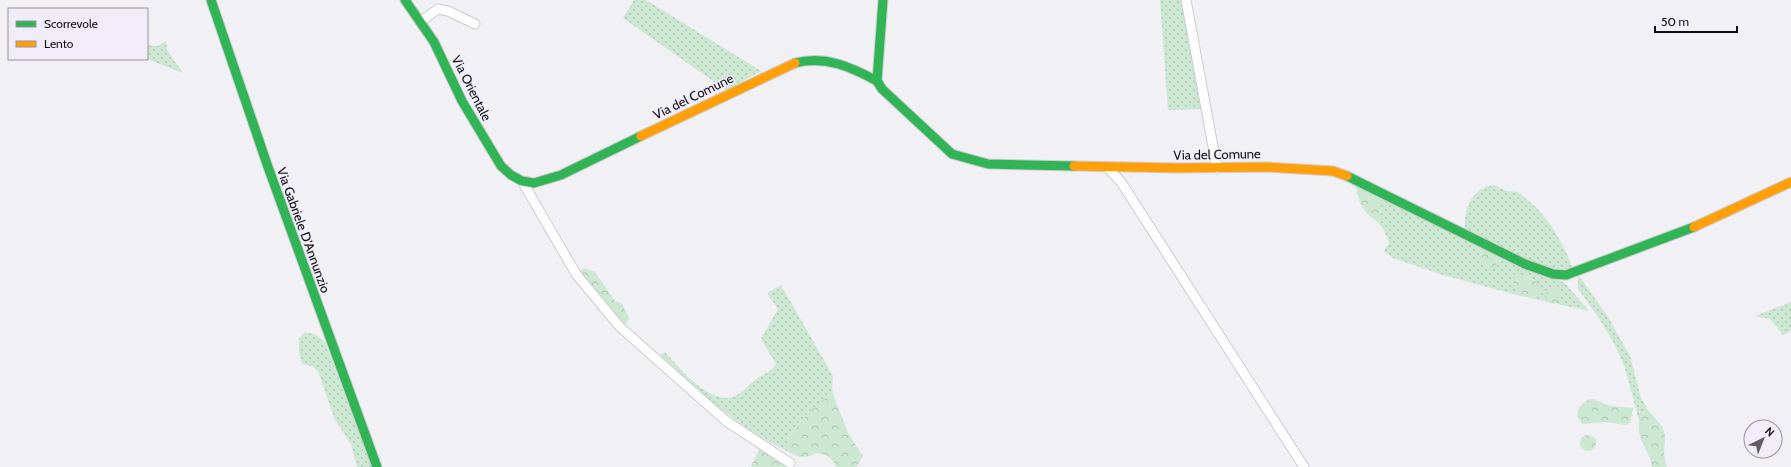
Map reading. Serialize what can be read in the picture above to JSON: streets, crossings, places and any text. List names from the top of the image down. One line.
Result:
{"streets":{"street":["Via Orientale","Via del Comune","Via Gabriele D'Annunzio"]},"crossings":[["Via Orientale","Via del Comune"]],"legend":["Scorrevole","Lento"],"scale_bar":"50 m","north":"top right"}
